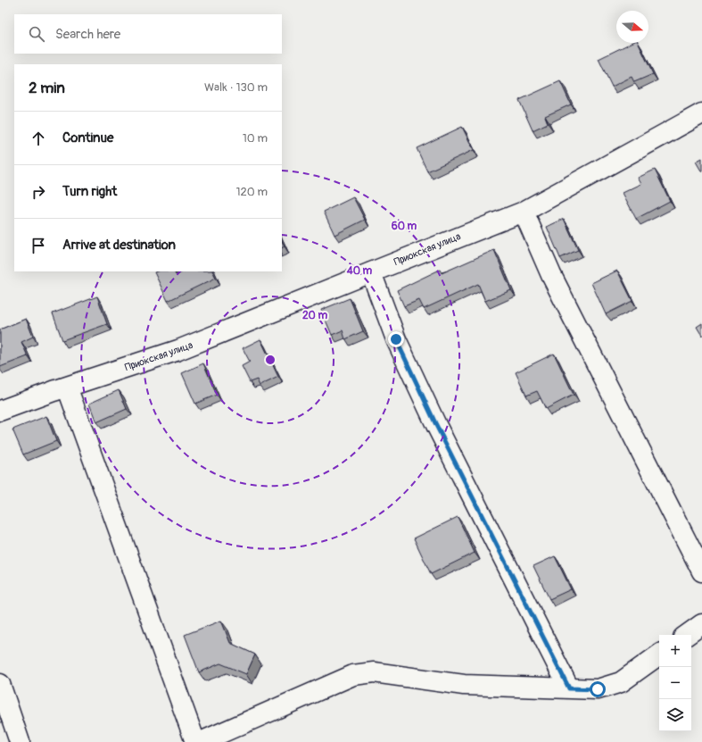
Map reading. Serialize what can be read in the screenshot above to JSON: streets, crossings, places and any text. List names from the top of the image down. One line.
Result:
{"streets":{"street":["Приокская улица"]},"north":"right","page":{"search":"Search here","heading":["2 min","Walk · 130 m"],"list":[["Continue","10 m"],["Turn right","120 m"],"Arrive at destination"],"map_buttons":["+","−"]},"rings":["60 m","40 m","20 m"]}
